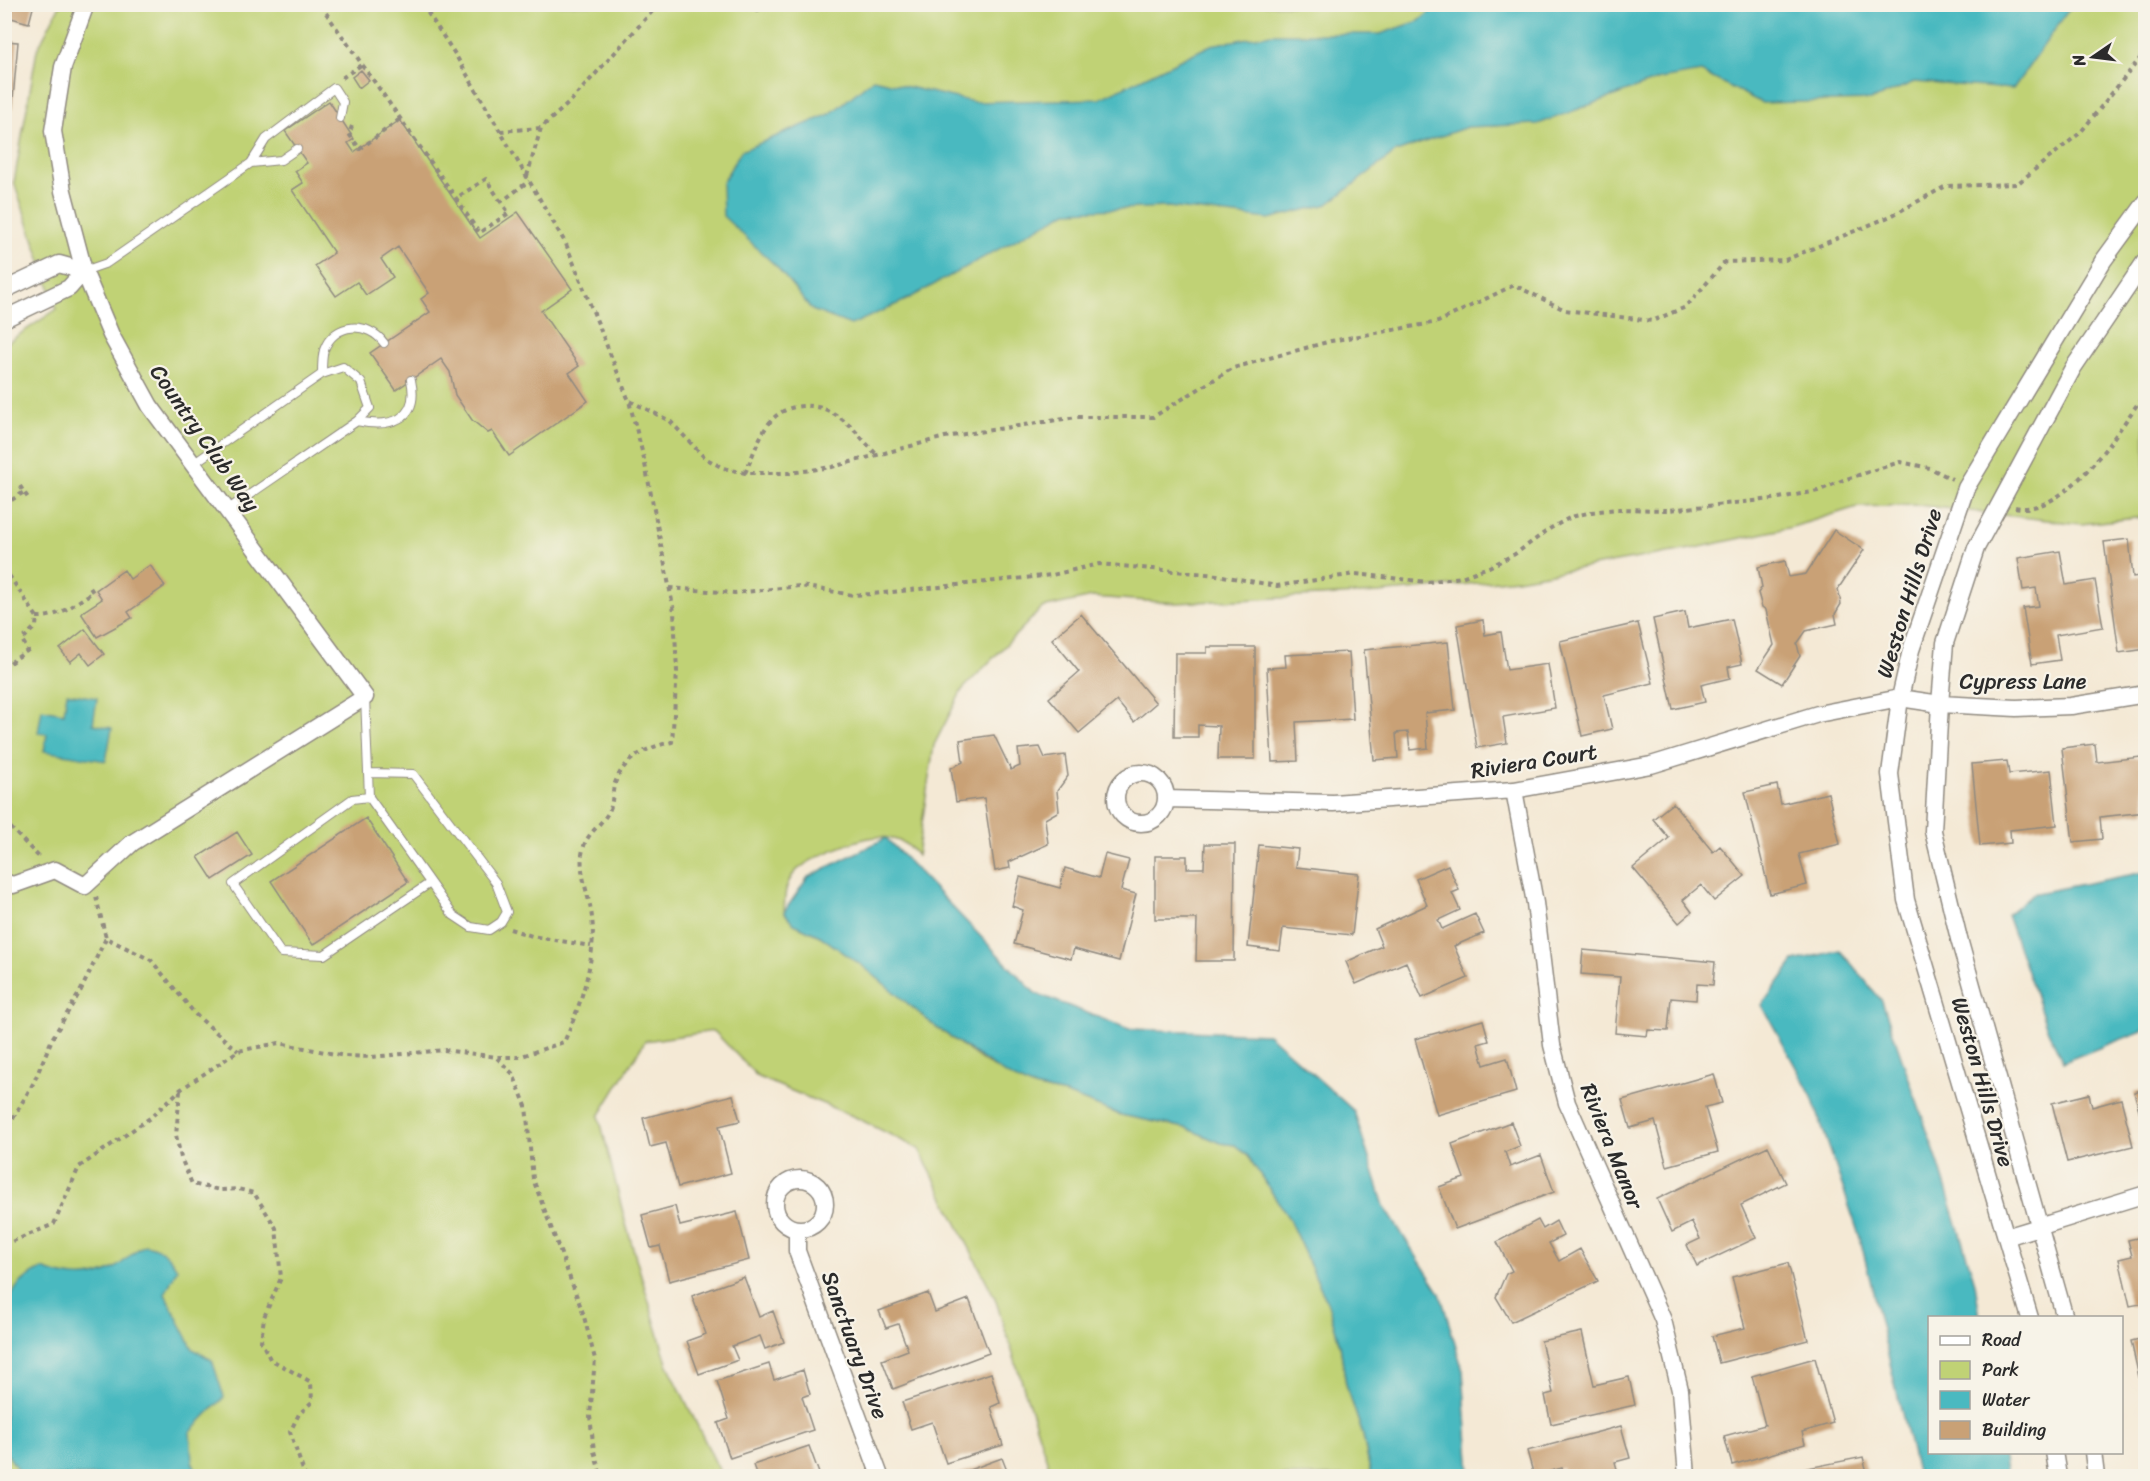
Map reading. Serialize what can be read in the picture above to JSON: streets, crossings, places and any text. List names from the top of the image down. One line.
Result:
{"streets":{"street":["Country Club Way","Weston Hills Drive","Cypress Lane","Riviera Court","Riviera Manor","Sanctuary Drive"]},"crossings":[["Weston Hills Drive","Cypress Lane"],["Weston Hills Drive","Riviera Court"],["Cypress Lane","Riviera Court"],["Riviera Court","Riviera Manor"]],"legend":["Road","Park","Water","Building"],"north":"left"}
